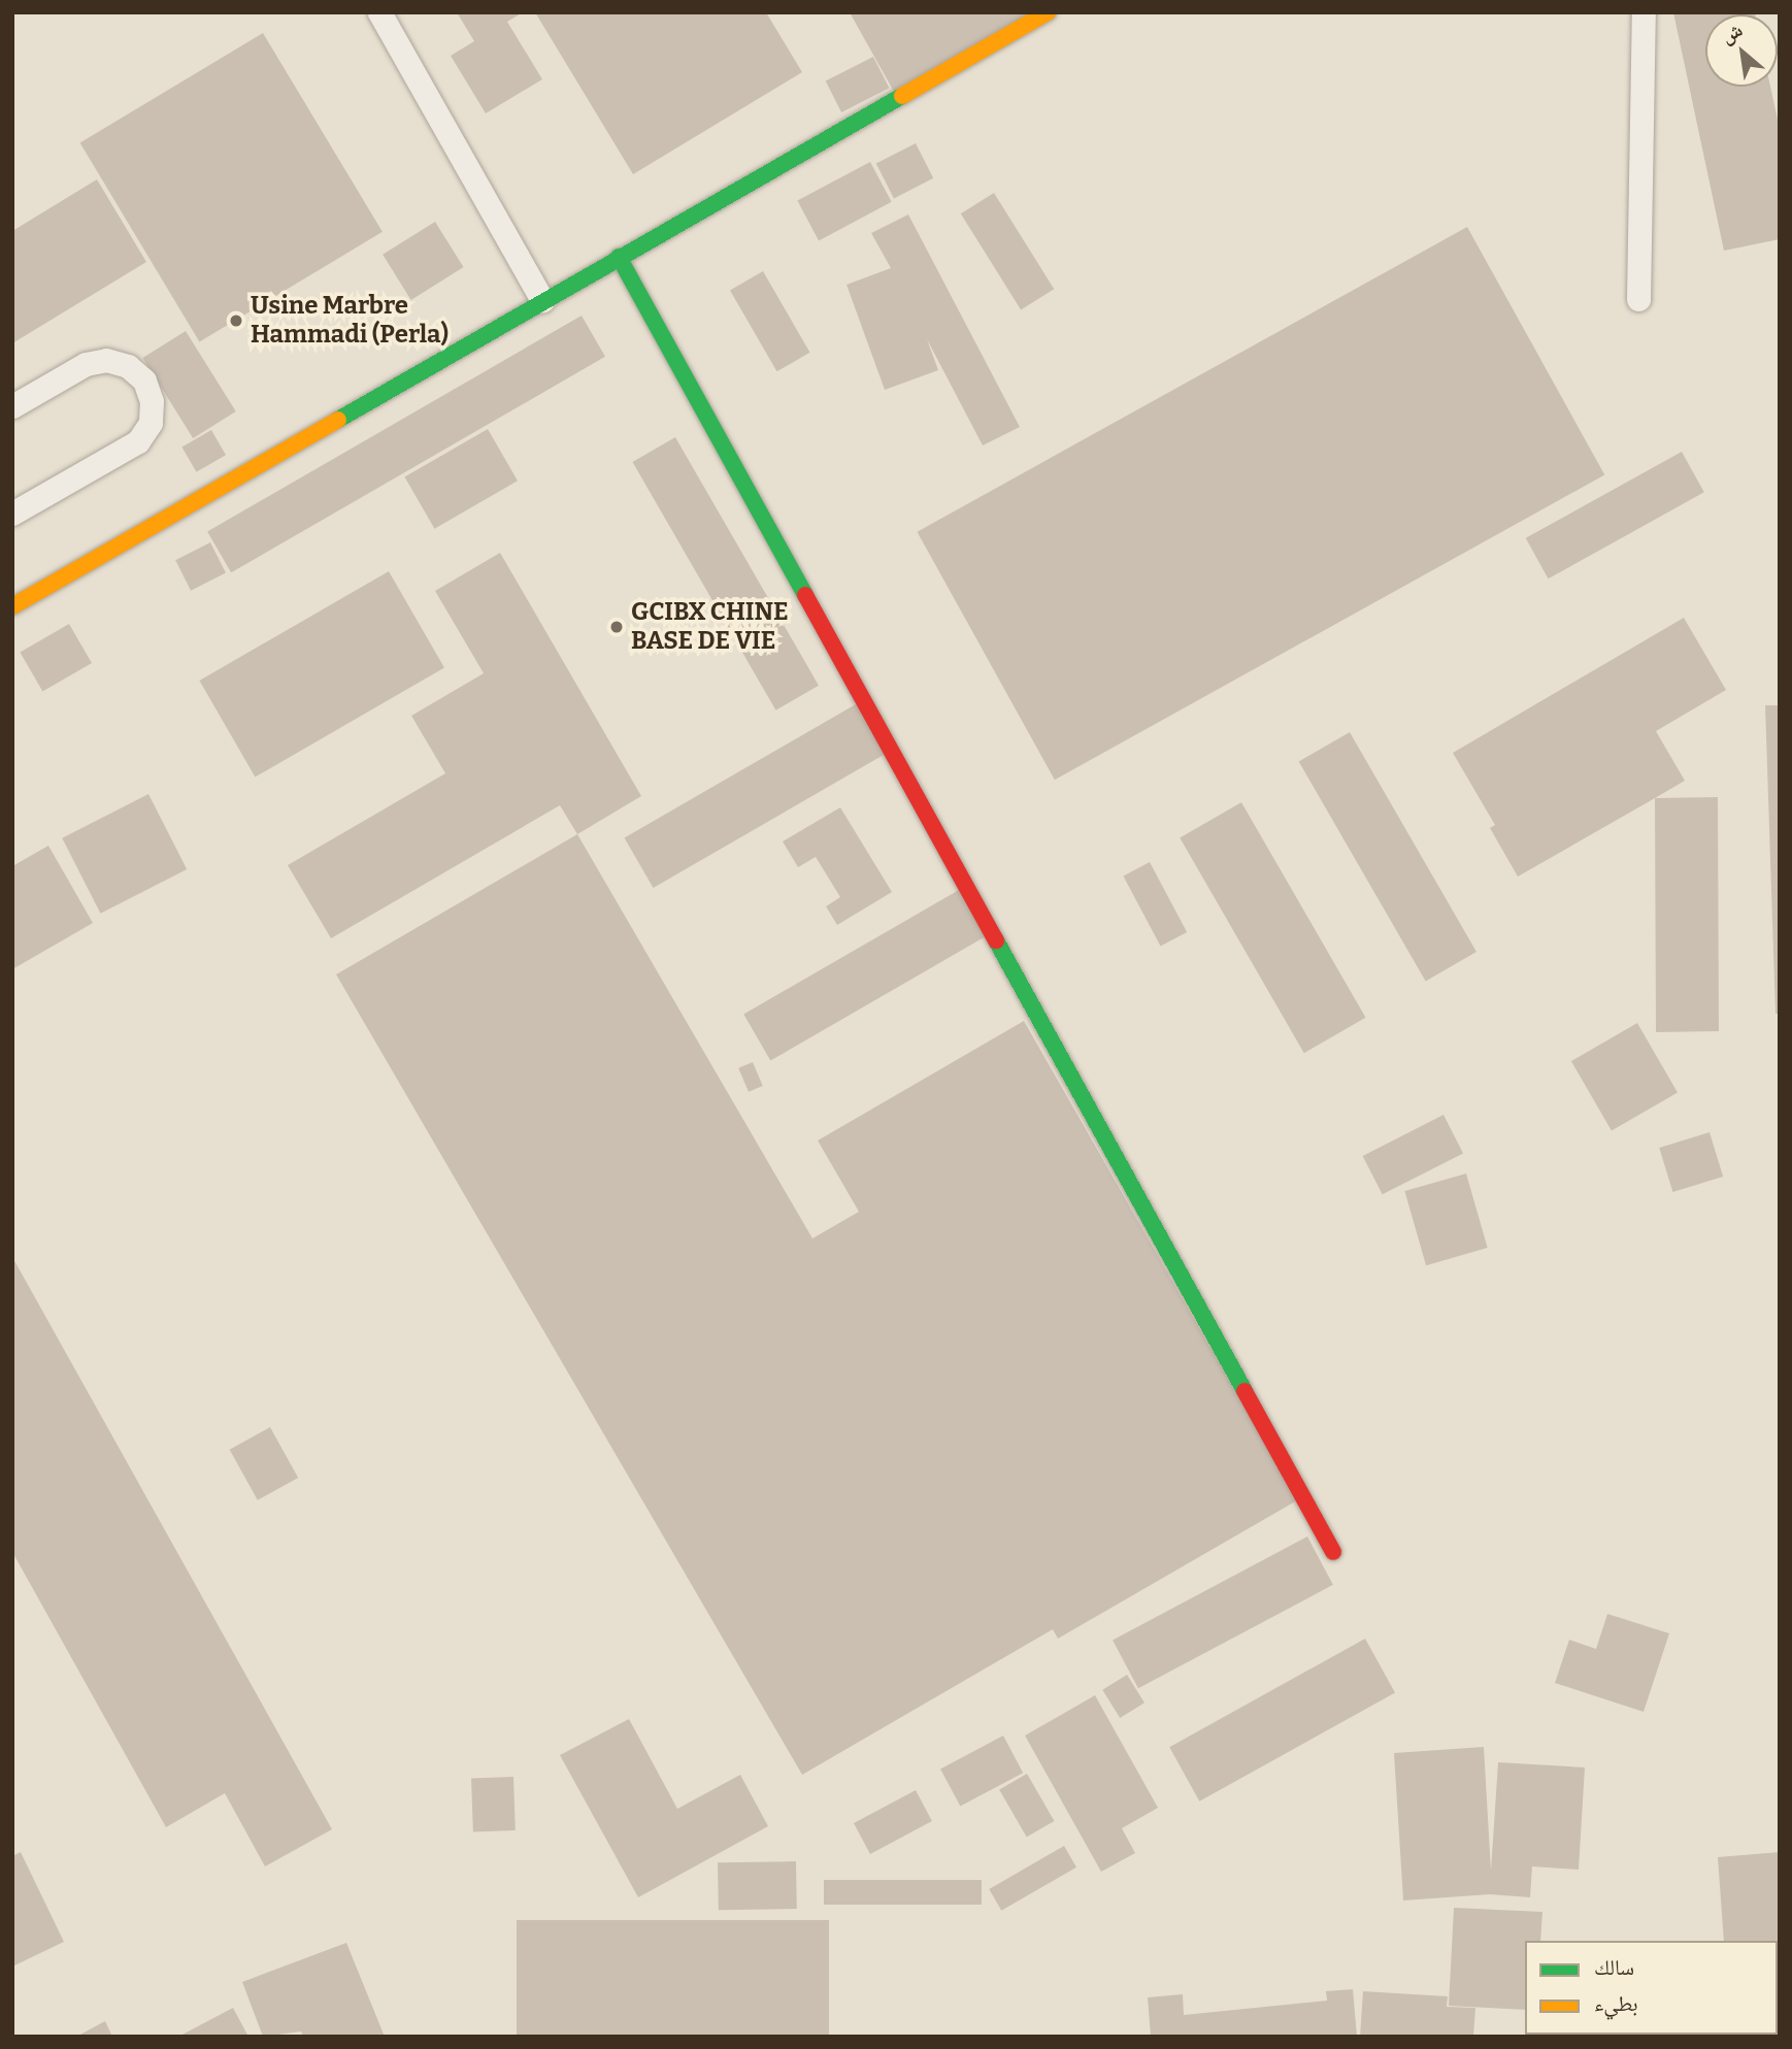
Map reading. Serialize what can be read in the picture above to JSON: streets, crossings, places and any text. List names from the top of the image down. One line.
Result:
{"places":["Usine Marbre Hammadi (Perla)","GCIBX CHINE BASE DE VIE"],"legend":["سالك","بطيء"],"north":"top left"}
